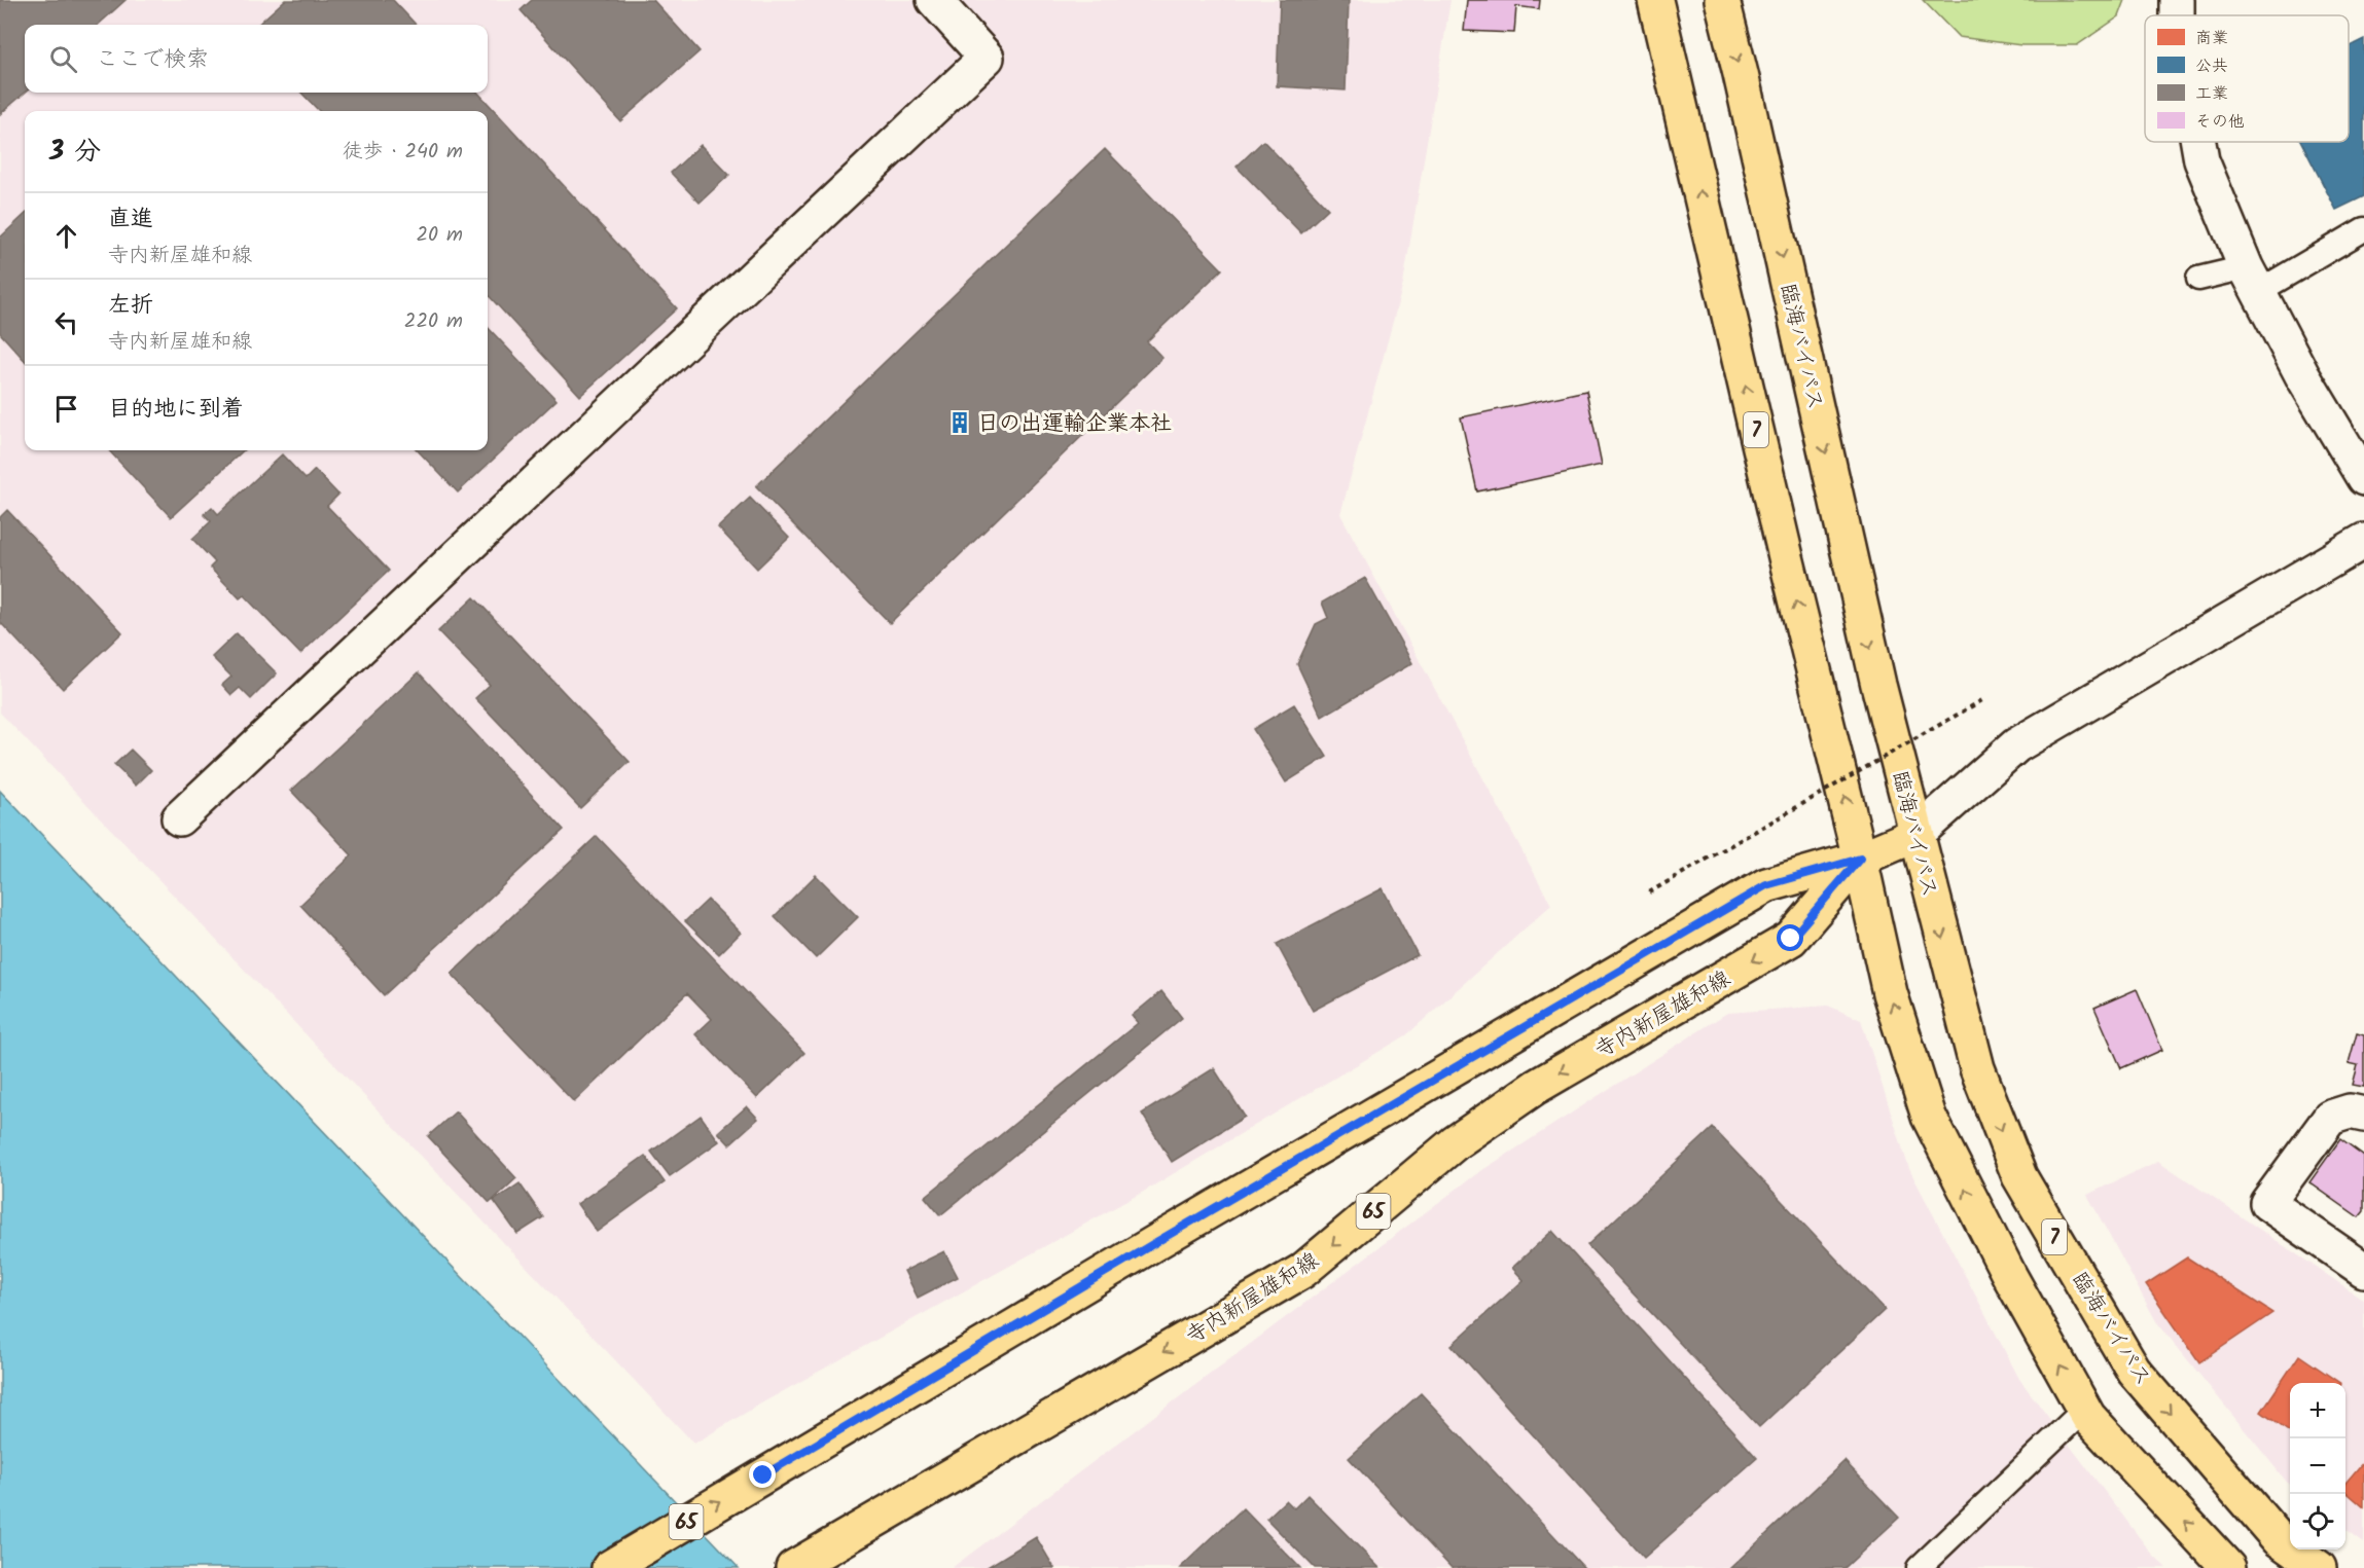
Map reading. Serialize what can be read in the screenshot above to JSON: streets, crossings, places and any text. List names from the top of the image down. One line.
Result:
{"streets":{"main road":["臨海バイパス","7","寺内新屋雄和線","65"]},"crossings":[["臨海バイパス","寺内新屋雄和線"],["7","寺内新屋雄和線"]],"places":{"building":["日の出運輸企業本社"]},"legend":["商業","公共","工業","その他"],"page":{"search":"ここで検索","heading":["3 分","徒歩 · 240 m"],"list":[["直進","寺内新屋雄和線","20 m"],["左折","寺内新屋雄和線","220 m"],"目的地に到着"],"map_buttons":["+","−"]}}
